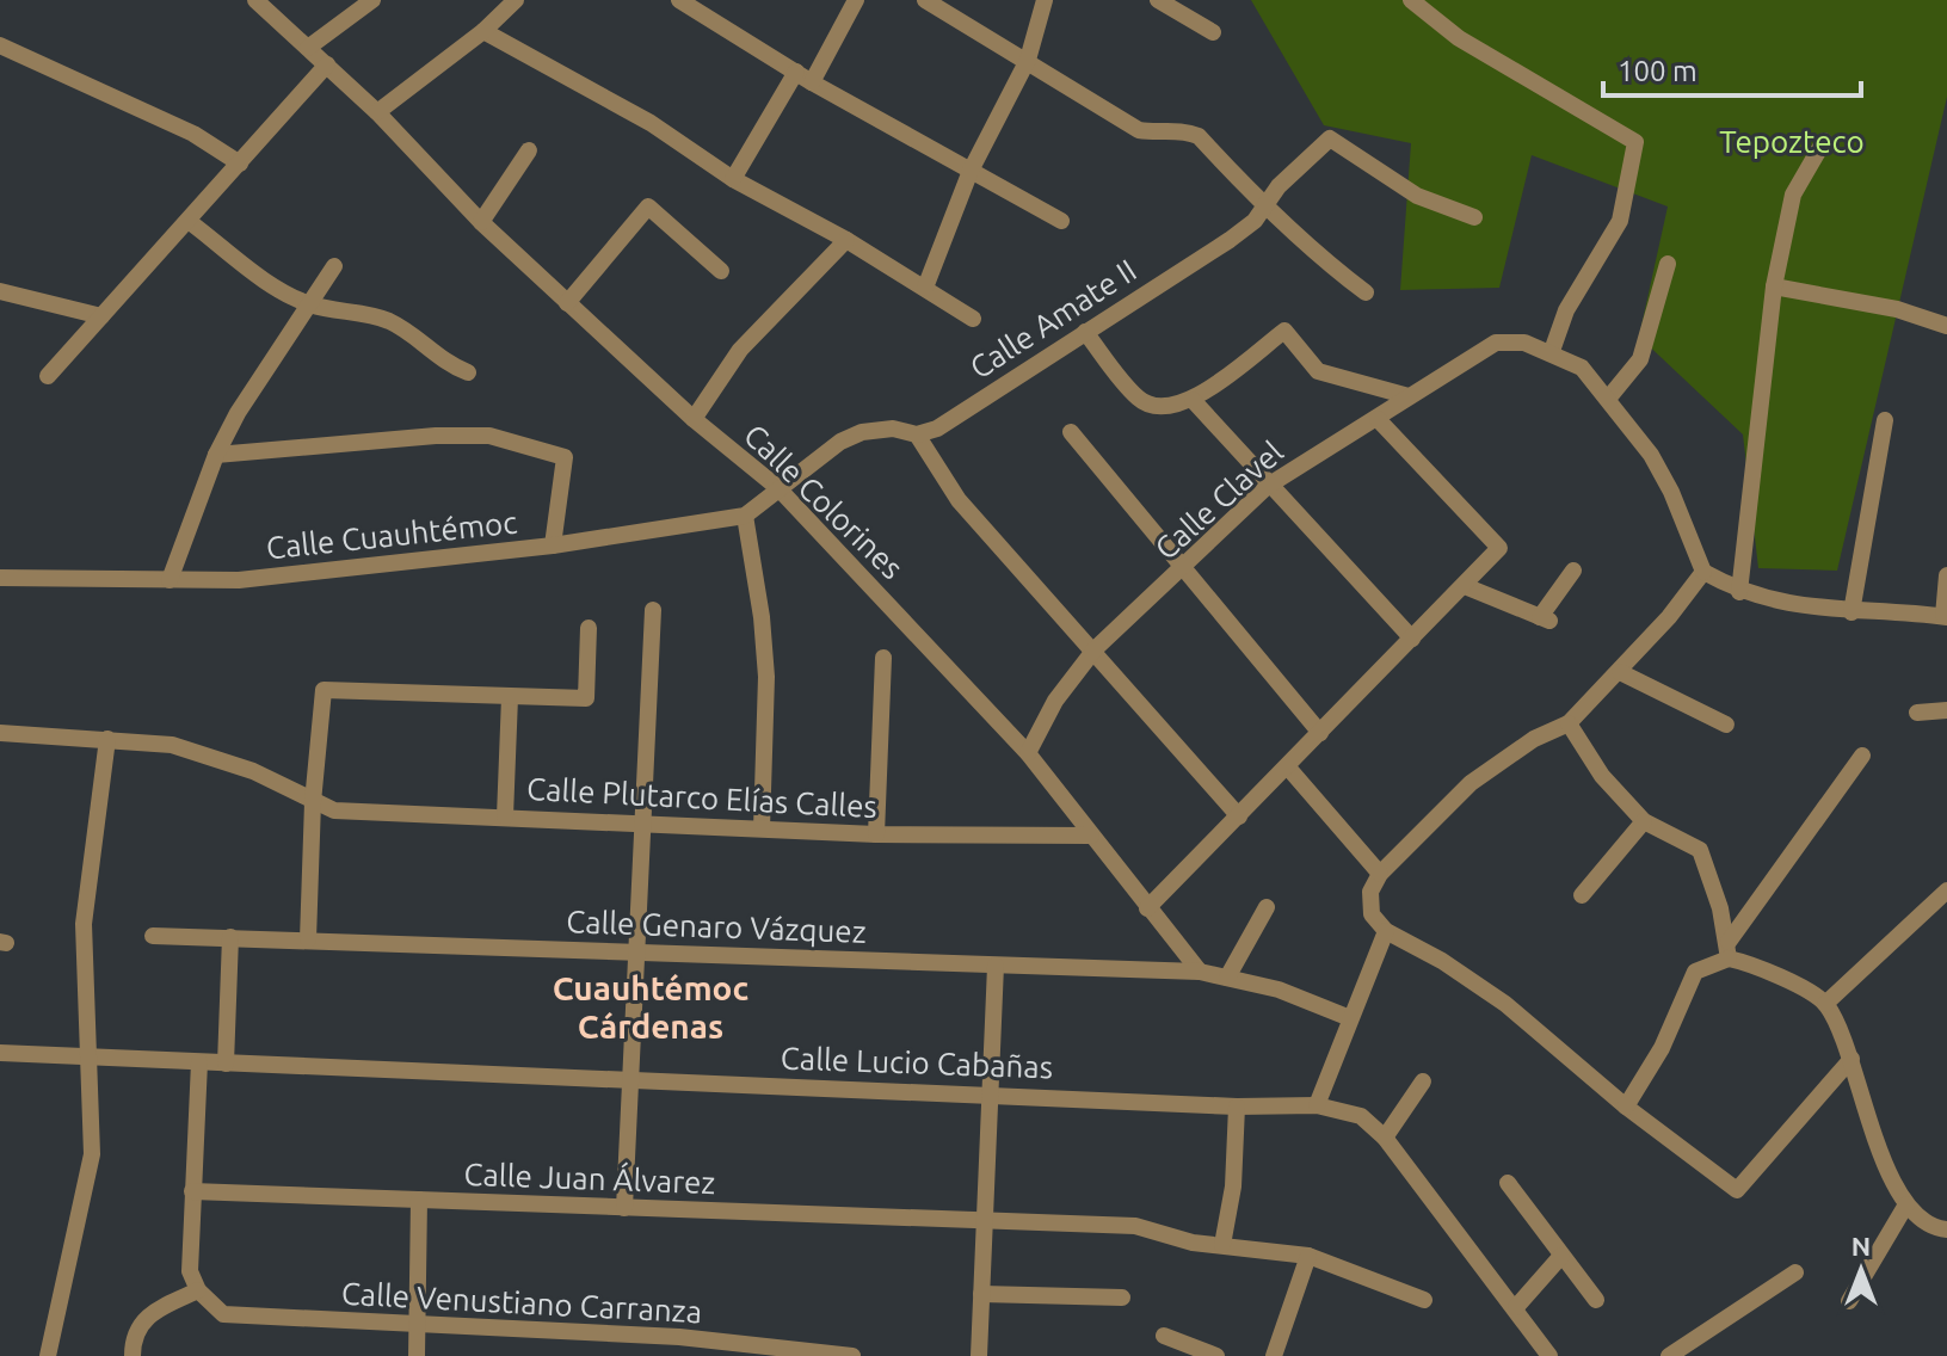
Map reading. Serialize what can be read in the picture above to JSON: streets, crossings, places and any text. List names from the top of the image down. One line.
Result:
{"streets":{"street":["Calle Amate II","Calle Clavel","Calle Colorines","Calle Cuauhtémoc","Calle Plutarco Elías Calles","Calle Genaro Vázquez","Calle Lucio Cabañas","Calle Juan Álvarez","Calle Venustiano Carranza"]},"crossings":[["Calle Amate II","Calle Colorines"],["Calle Clavel","Calle Colorines"],["Calle Colorines","Calle Plutarco Elías Calles"],["Calle Colorines","Calle Genaro Vázquez"]],"districts":["Cuauhtémoc Cárdenas"],"parks":["Tepozteco"],"scale_bar":"100 m","north":"top"}
